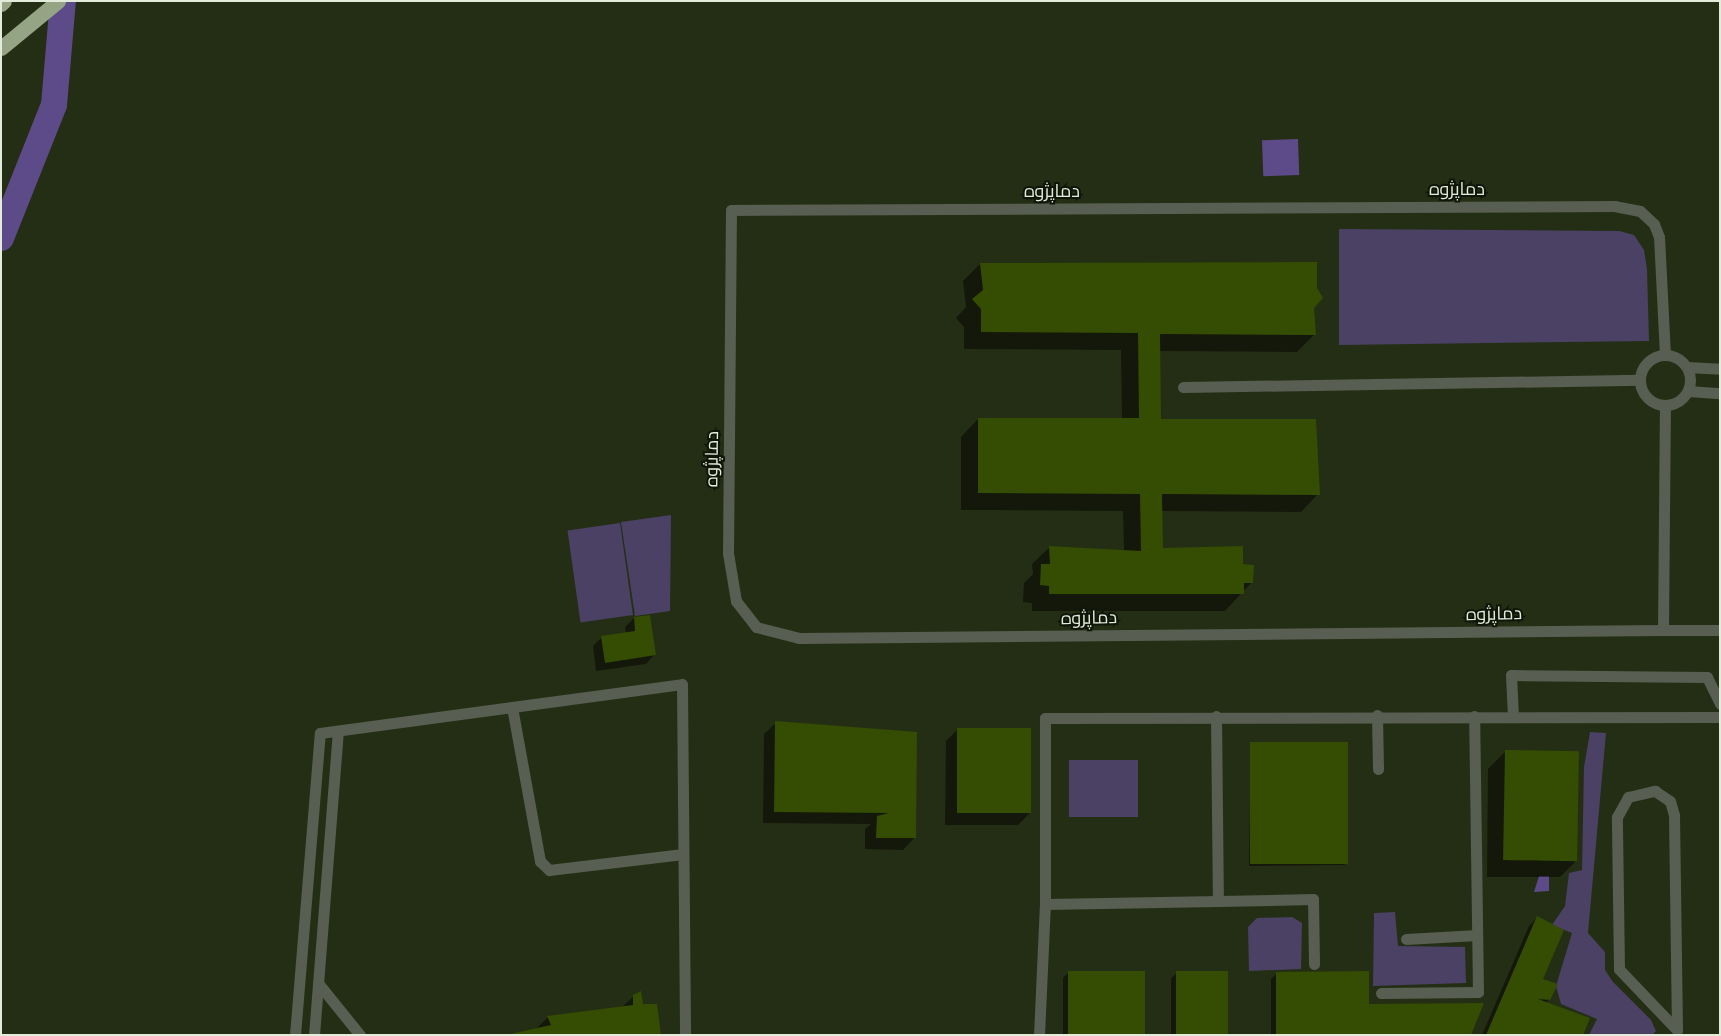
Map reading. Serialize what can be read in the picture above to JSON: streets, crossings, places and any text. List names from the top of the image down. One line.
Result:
{"streets":{"street":["دماپژوه"]}}
